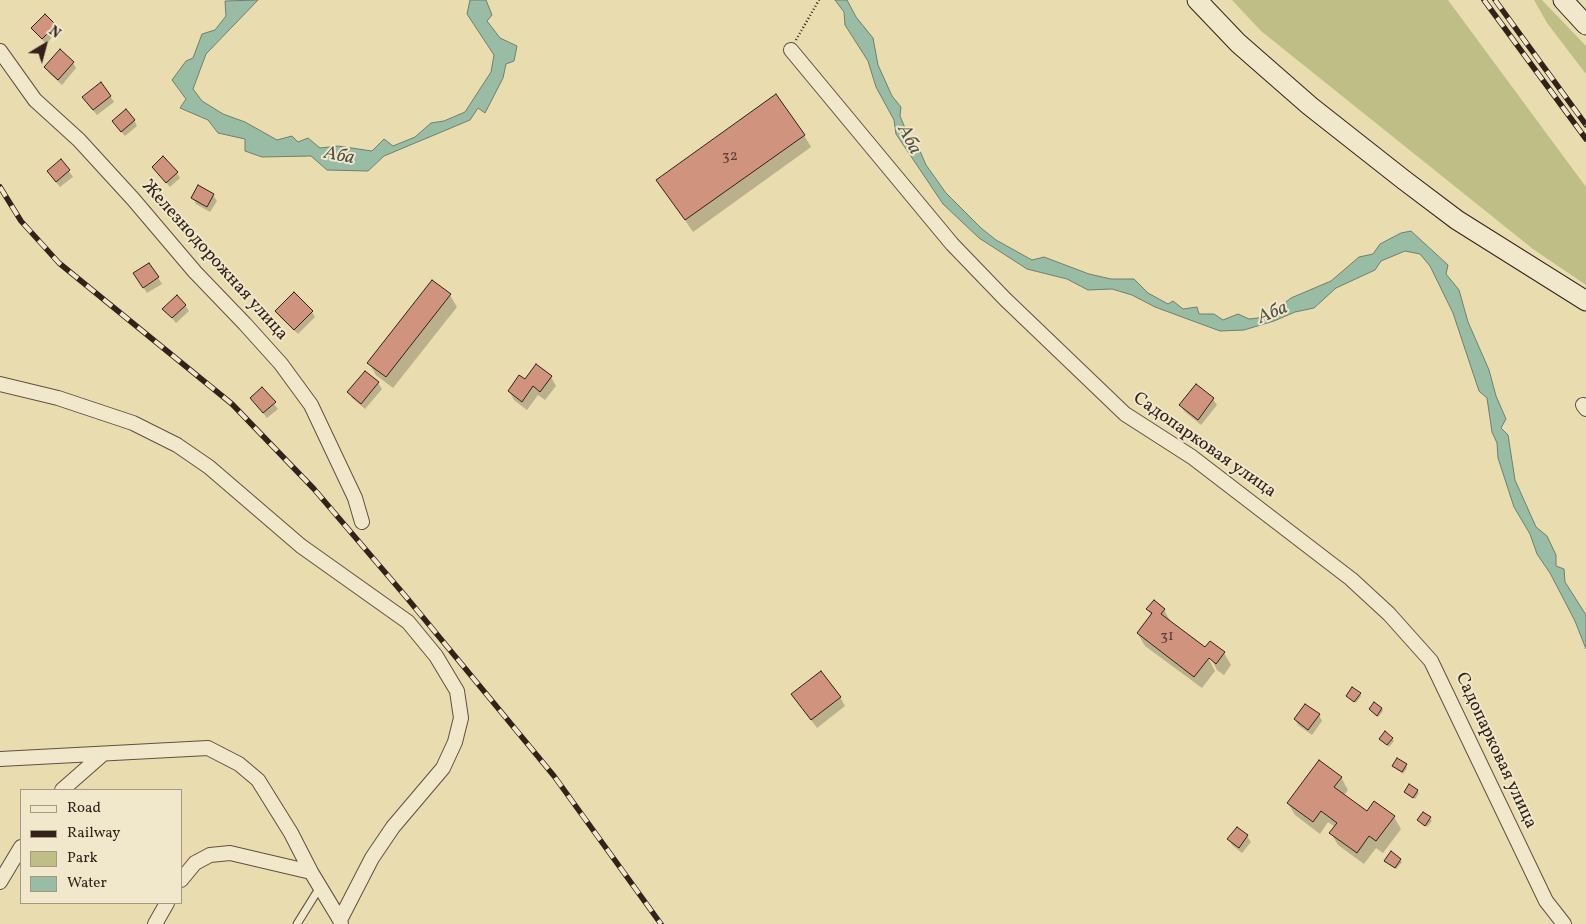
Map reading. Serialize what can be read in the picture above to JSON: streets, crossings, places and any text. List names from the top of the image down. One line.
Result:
{"streets":{"street":["Железнодорожная улица","Садопарковая улица"]},"water":["Аба"],"house_numbers":["32","31"],"legend":["Road","Railway","Park","Water"],"north":"top right"}
